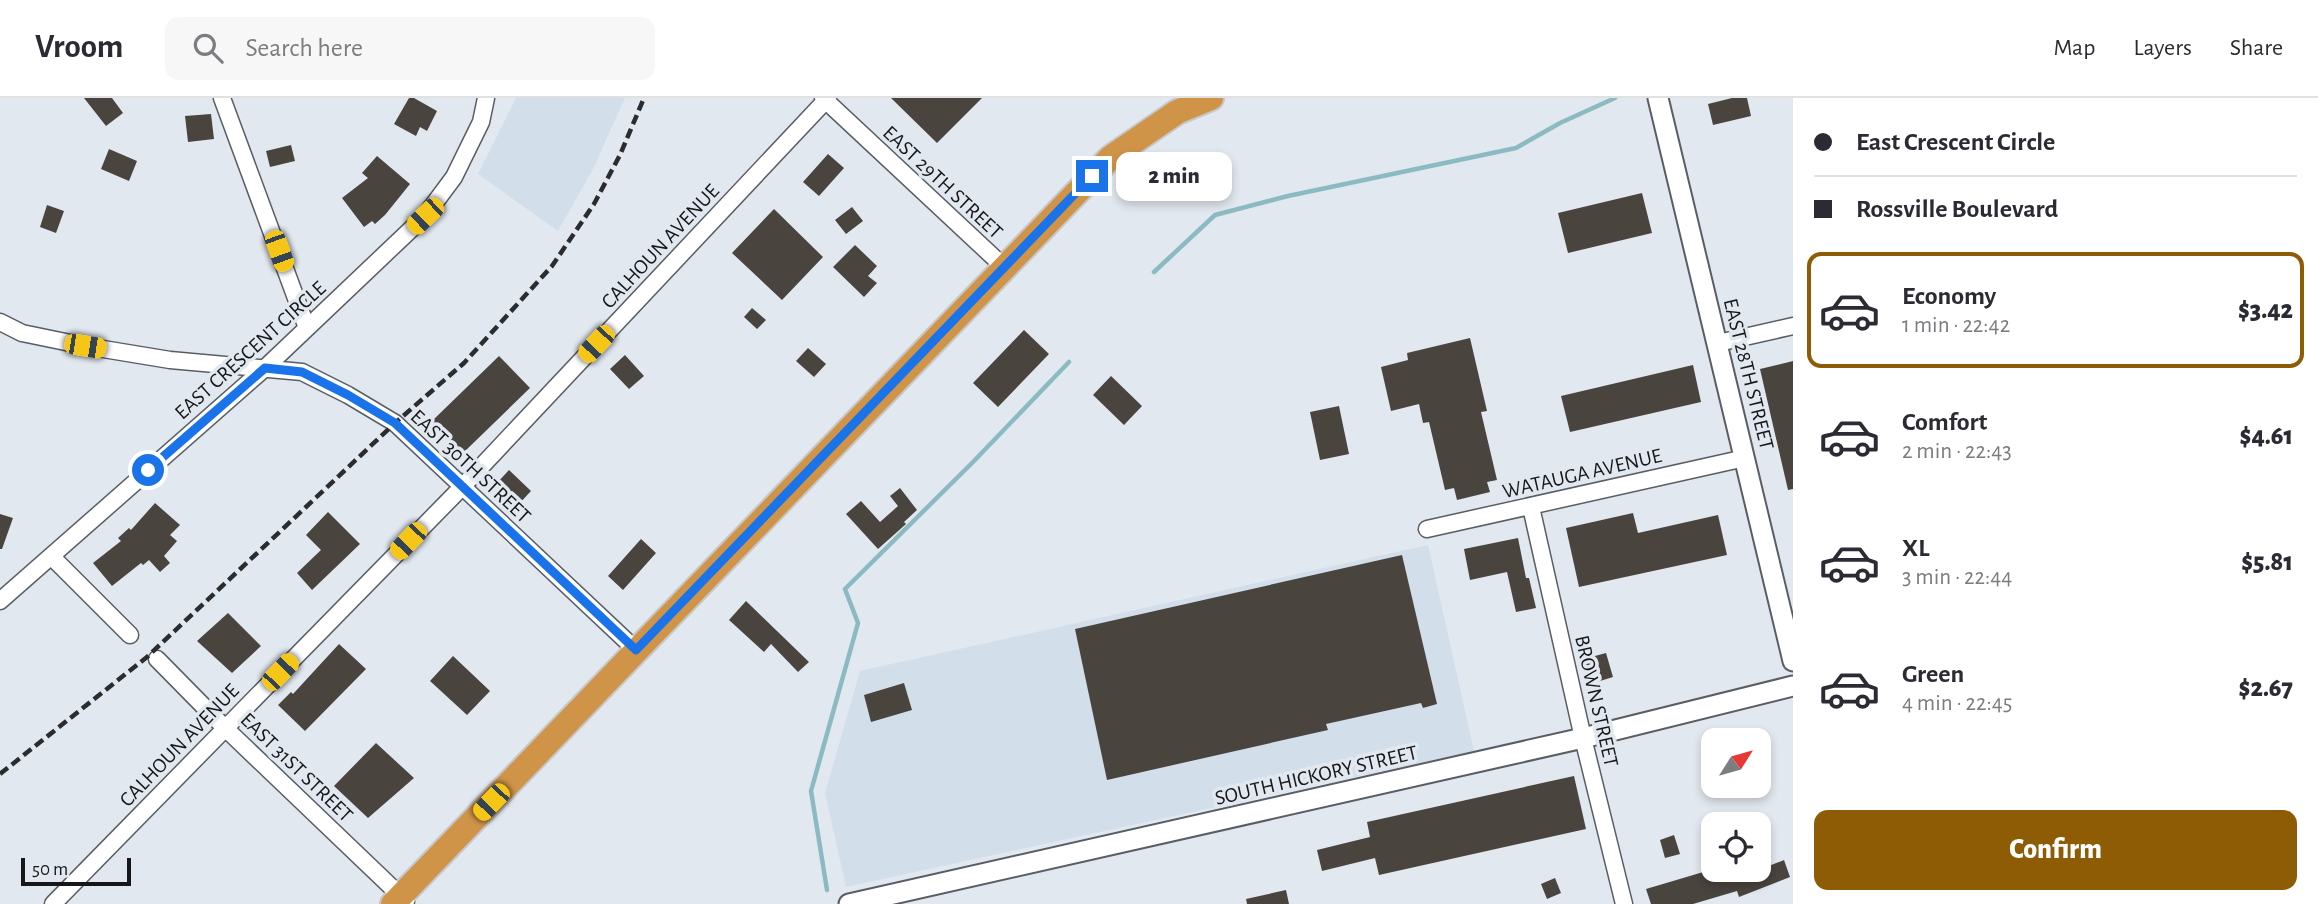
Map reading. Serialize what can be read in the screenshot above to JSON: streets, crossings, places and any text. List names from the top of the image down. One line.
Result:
{"streets":{"street":["EAST 29TH STREET","CALHOUN AVENUE","EAST CRESCENT CIRCLE","EAST 28TH STREET","EAST 30TH STREET","WATAUGA AVENUE","BROWN STREET","EAST 31ST STREET","SOUTH HICKORY STREET"]},"crossings":[["EAST 29TH STREET","CALHOUN AVENUE"],["CALHOUN AVENUE","EAST 30TH STREET"],["CALHOUN AVENUE","EAST 31ST STREET"],["EAST CRESCENT CIRCLE","EAST 30TH STREET"],["EAST 28TH STREET","WATAUGA AVENUE"],["WATAUGA AVENUE","BROWN STREET"],["BROWN STREET","SOUTH HICKORY STREET"]],"scale_bar":"50 m","north":"top right","page":{"header":"Vroom","search":"Search here","nav":["Map","Layers","Share"],"banner":["East Crescent Circle","Rossville Boulevard"],"bubble":"2 min","list":[{"name":"Economy","note":"1 min · 22:42","value":"$3.42"},{"name":"Comfort","note":"2 min · 22:43","value":"$4.61"},{"name":"XL","note":"3 min · 22:44","value":"$5.81"},{"name":"Green","note":"4 min · 22:45","value":"$2.67"}],"buttons":"Confirm","scale":"50 m"}}
